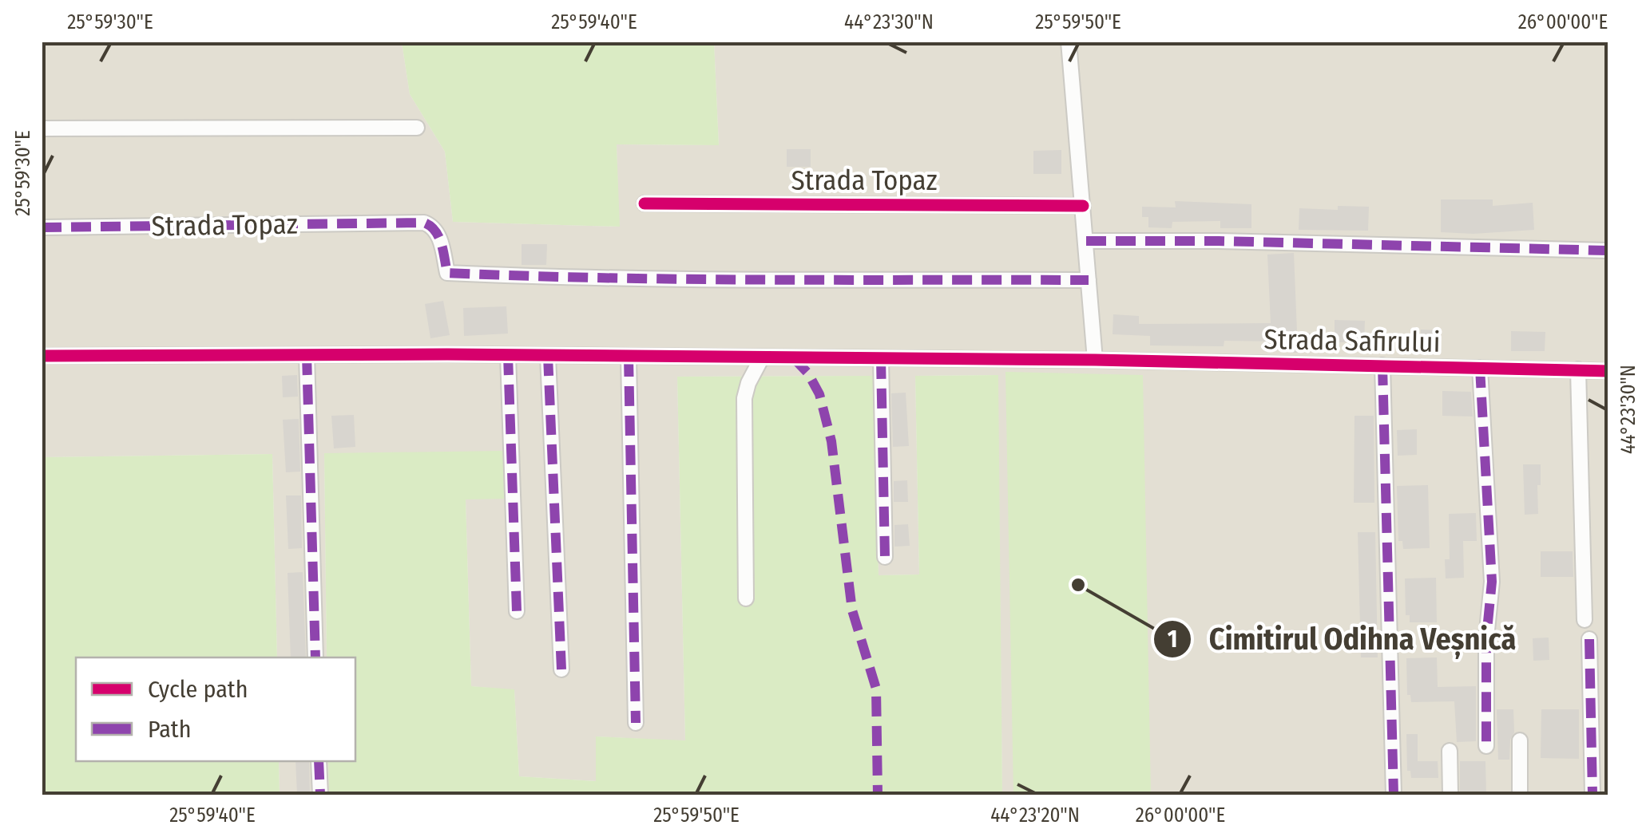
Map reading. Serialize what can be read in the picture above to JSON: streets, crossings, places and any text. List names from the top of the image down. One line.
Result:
{"streets":{"street":["Strada Topaz","Strada Safirului"]},"places":["Cimitirul Odihna Veșnică"],"legend":["Cycle path","Path"],"coordinates":["25°59'30\"E","25°59'40\"E","44°23'30\"N","25°59'50\"E","26°00'00\"E","44°23'20\"N"]}
